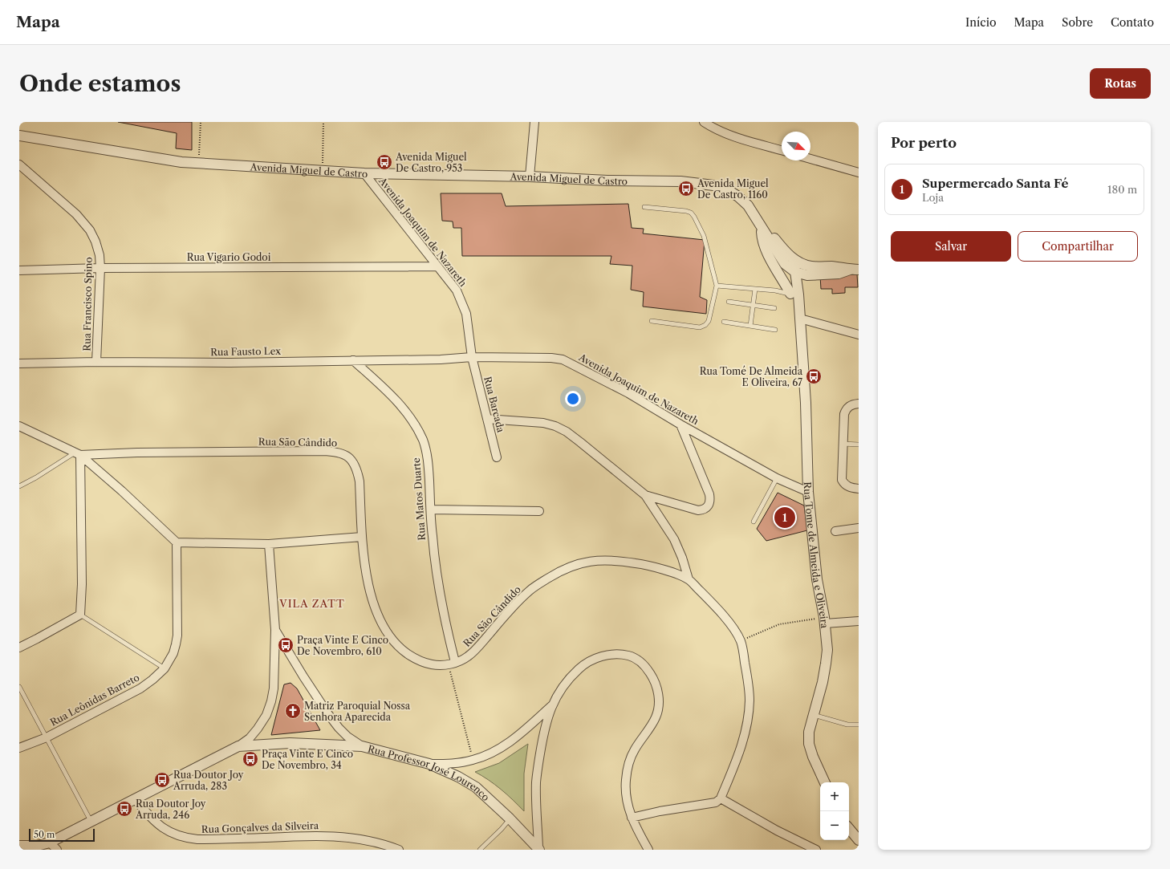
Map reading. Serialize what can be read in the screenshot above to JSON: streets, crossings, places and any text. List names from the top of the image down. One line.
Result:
{"streets":{"street":["Avenida Miguel de Castro","Avenida Joaquim de Nazareth","Rua Vigario Godoi","Rua Francisco Spino","Rua Fausto Lex","Rua Barcada","Rua São Cândido","Rua Matos Duarte","Rua Tome de Almeida e Oliveira","Rua Leônidas Barreto","Rua Professor José Lourenco","Rua Gonçalves da Silveira"]},"crossings":[["Avenida Miguel de Castro","Avenida Joaquim de Nazareth"],["Avenida Miguel de Castro","Rua Tome de Almeida e Oliveira"],["Avenida Joaquim de Nazareth","Rua Vigario Godoi"],["Avenida Joaquim de Nazareth","Rua Fausto Lex"],["Avenida Joaquim de Nazareth","Rua Barcada"],["Avenida Joaquim de Nazareth","Rua Tome de Almeida e Oliveira"],["Rua Vigario Godoi","Rua Francisco Spino"],["Rua Francisco Spino","Rua Fausto Lex"],["Rua Fausto Lex","Rua Barcada"],["Rua Fausto Lex","Rua Matos Duarte"],["Rua São Cândido","Rua Matos Duarte"]],"districts":["VILA ZATT"],"places":{"bus stop":["Avenida Miguel De Castro, 953","Avenida Miguel De Castro, 1160","Rua Tomé De Almeida E Oliveira, 67","Praça Vinte E Cinco De Novembro, 610","Praça Vinte E Cinco De Novembro, 34","Rua Doutor Joy Arruda, 283","Rua Doutor Joy Arruda, 246"],"church":["Matriz Paroquial Nossa Senhora Aparecida"]},"scale_bar":"50 m","north":"bottom right","page":{"header":"Mapa","nav":["Início","Mapa","Sobre","Contato"],"buttons":["Rotas",["Salvar","Compartilhar"]],"title":"Onde estamos","heading":"Por perto","list":[{"mark":"1","name":"Supermercado Santa Fé","note":"Loja","value":"180 m"}],"pins":"1","map_buttons":["+","−"],"scale":"50 m"}}
